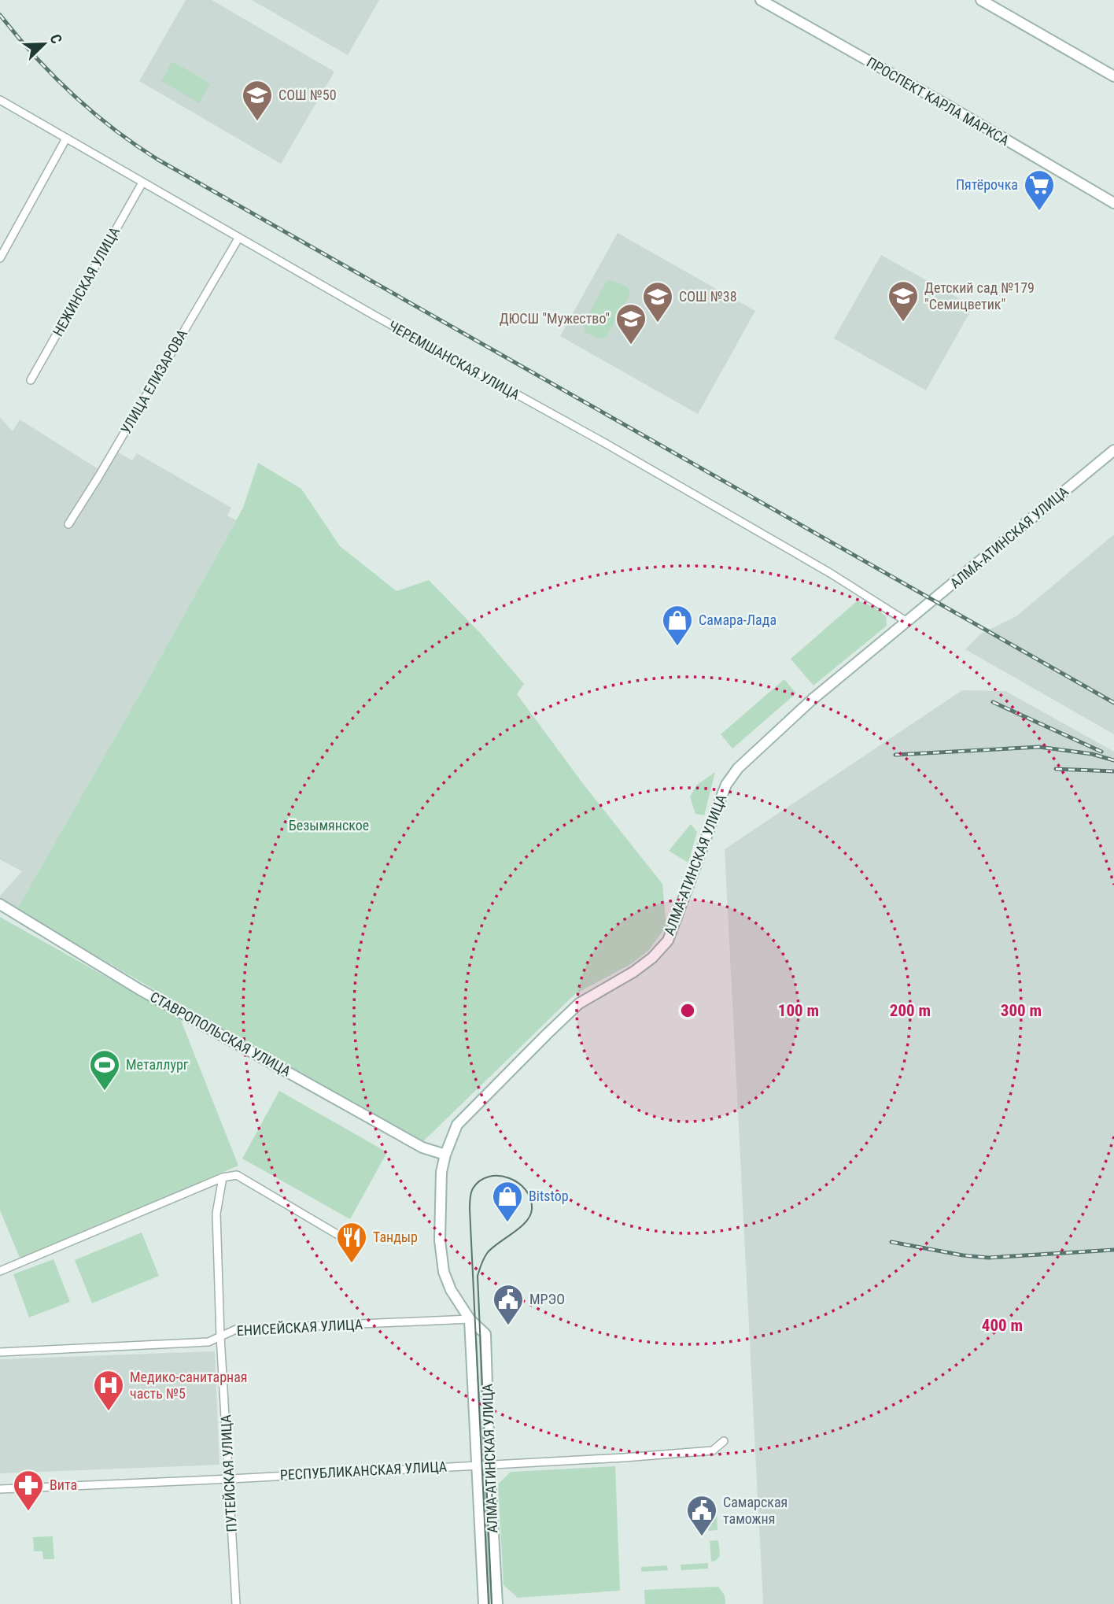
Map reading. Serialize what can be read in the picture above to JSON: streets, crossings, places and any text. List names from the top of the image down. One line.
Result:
{"streets":{"street":["ПРОСПЕКТ КАРЛА МАРКСА","НЕЖИНСКАЯ УЛИЦА","ЧЕРЕМШАНСКАЯ УЛИЦА","УЛИЦА ЕЛИЗАРОВА","АЛМА-АТИНСКАЯ УЛИЦА","СТАВРОПОЛЬСКАЯ УЛИЦА","ЕНИСЕЙСКАЯ УЛИЦА","РЕСПУБЛИКАНСКАЯ УЛИЦА","ПУТЕЙСКАЯ УЛИЦА"]},"crossings":[["НЕЖИНСКАЯ УЛИЦА","ЧЕРЕМШАНСКАЯ УЛИЦА"],["ЧЕРЕМШАНСКАЯ УЛИЦА","УЛИЦА ЕЛИЗАРОВА"],["ЧЕРЕМШАНСКАЯ УЛИЦА","АЛМА-АТИНСКАЯ УЛИЦА"],["АЛМА-АТИНСКАЯ УЛИЦА","СТАВРОПОЛЬСКАЯ УЛИЦА"],["АЛМА-АТИНСКАЯ УЛИЦА","ЕНИСЕЙСКАЯ УЛИЦА"],["АЛМА-АТИНСКАЯ УЛИЦА","РЕСПУБЛИКАНСКАЯ УЛИЦА"],["ЕНИСЕЙСКАЯ УЛИЦА","ПУТЕЙСКАЯ УЛИЦА"],["РЕСПУБЛИКАНСКАЯ УЛИЦА","ПУТЕЙСКАЯ УЛИЦА"]],"parks":["Безымянское"],"places":{"school or university":["СОШ №50","Детский сад №179 \"Семицветик\"","СОШ №38","ДЮСШ \"Мужество\""],"supermarket":["Пятёрочка"],"shop":["Самара-Лада","Bitstop"],"sports":["Металлург"],"restaurant":["Тандыр"],"public building":["МРЭО","Самарская таможня"],"hospital":["Медико-санитарная часть №5"],"pharmacy":["Вита"]},"north":"top right","rings":["100 m","200 m","300 m","400 m"]}
